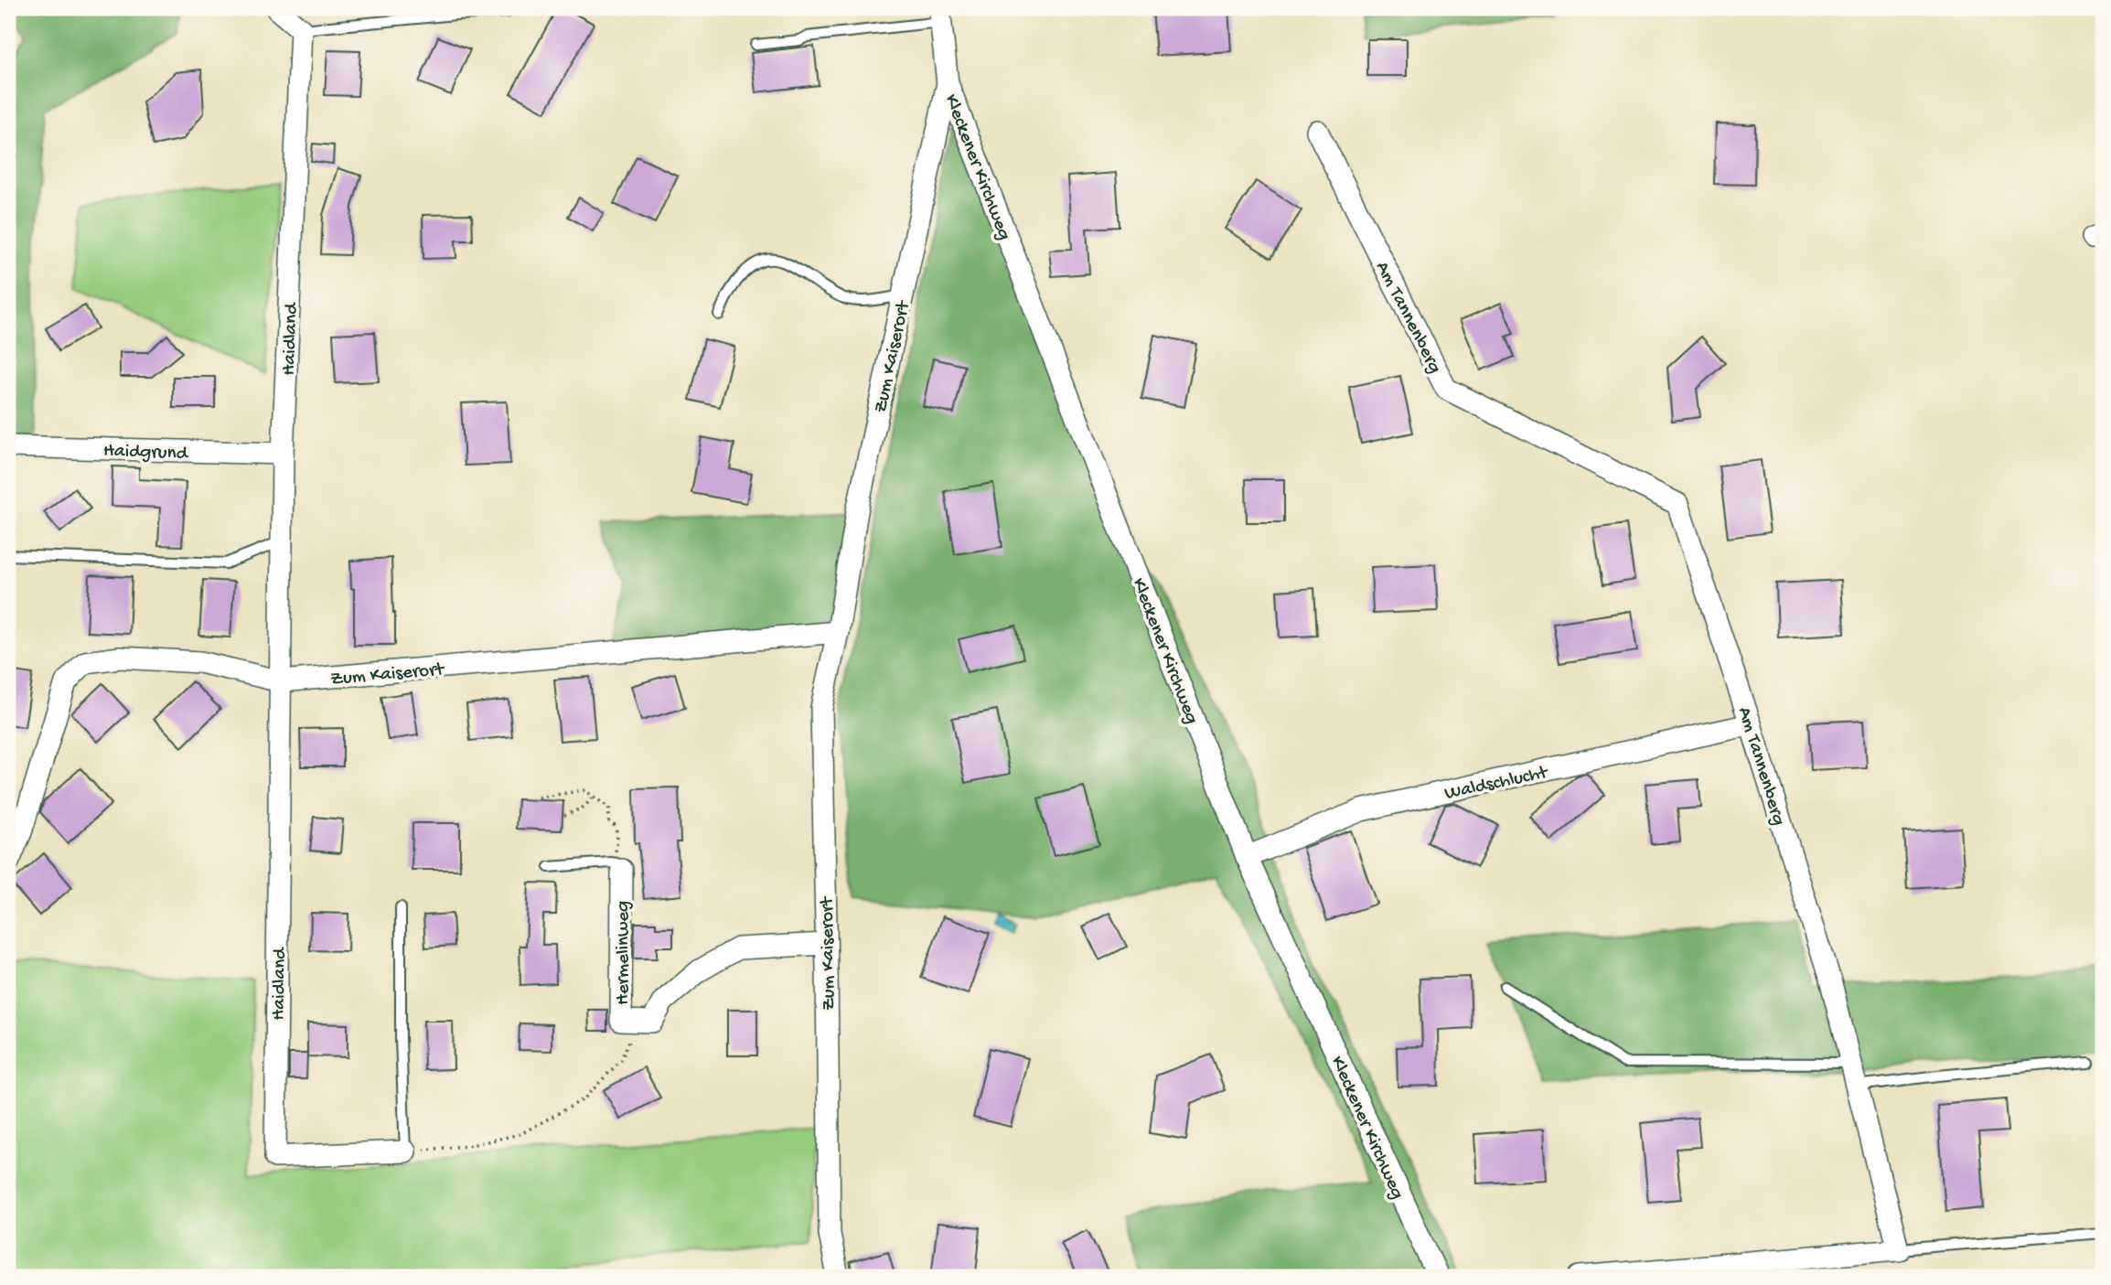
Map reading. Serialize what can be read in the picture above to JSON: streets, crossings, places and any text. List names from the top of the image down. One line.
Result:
{"streets":{"street":["Kleckener Kirchweg","Am Tannenberg","Haidland","Zum Kaiserort","Haidgrund","Waldschlucht","Hermelinweg"]},"crossings":[["Kleckener Kirchweg","Zum Kaiserort"],["Kleckener Kirchweg","Waldschlucht"],["Am Tannenberg","Waldschlucht"],["Haidland","Zum Kaiserort"],["Haidland","Haidgrund"],["Haidland","Hermelinweg"],["Zum Kaiserort","Hermelinweg"]]}
